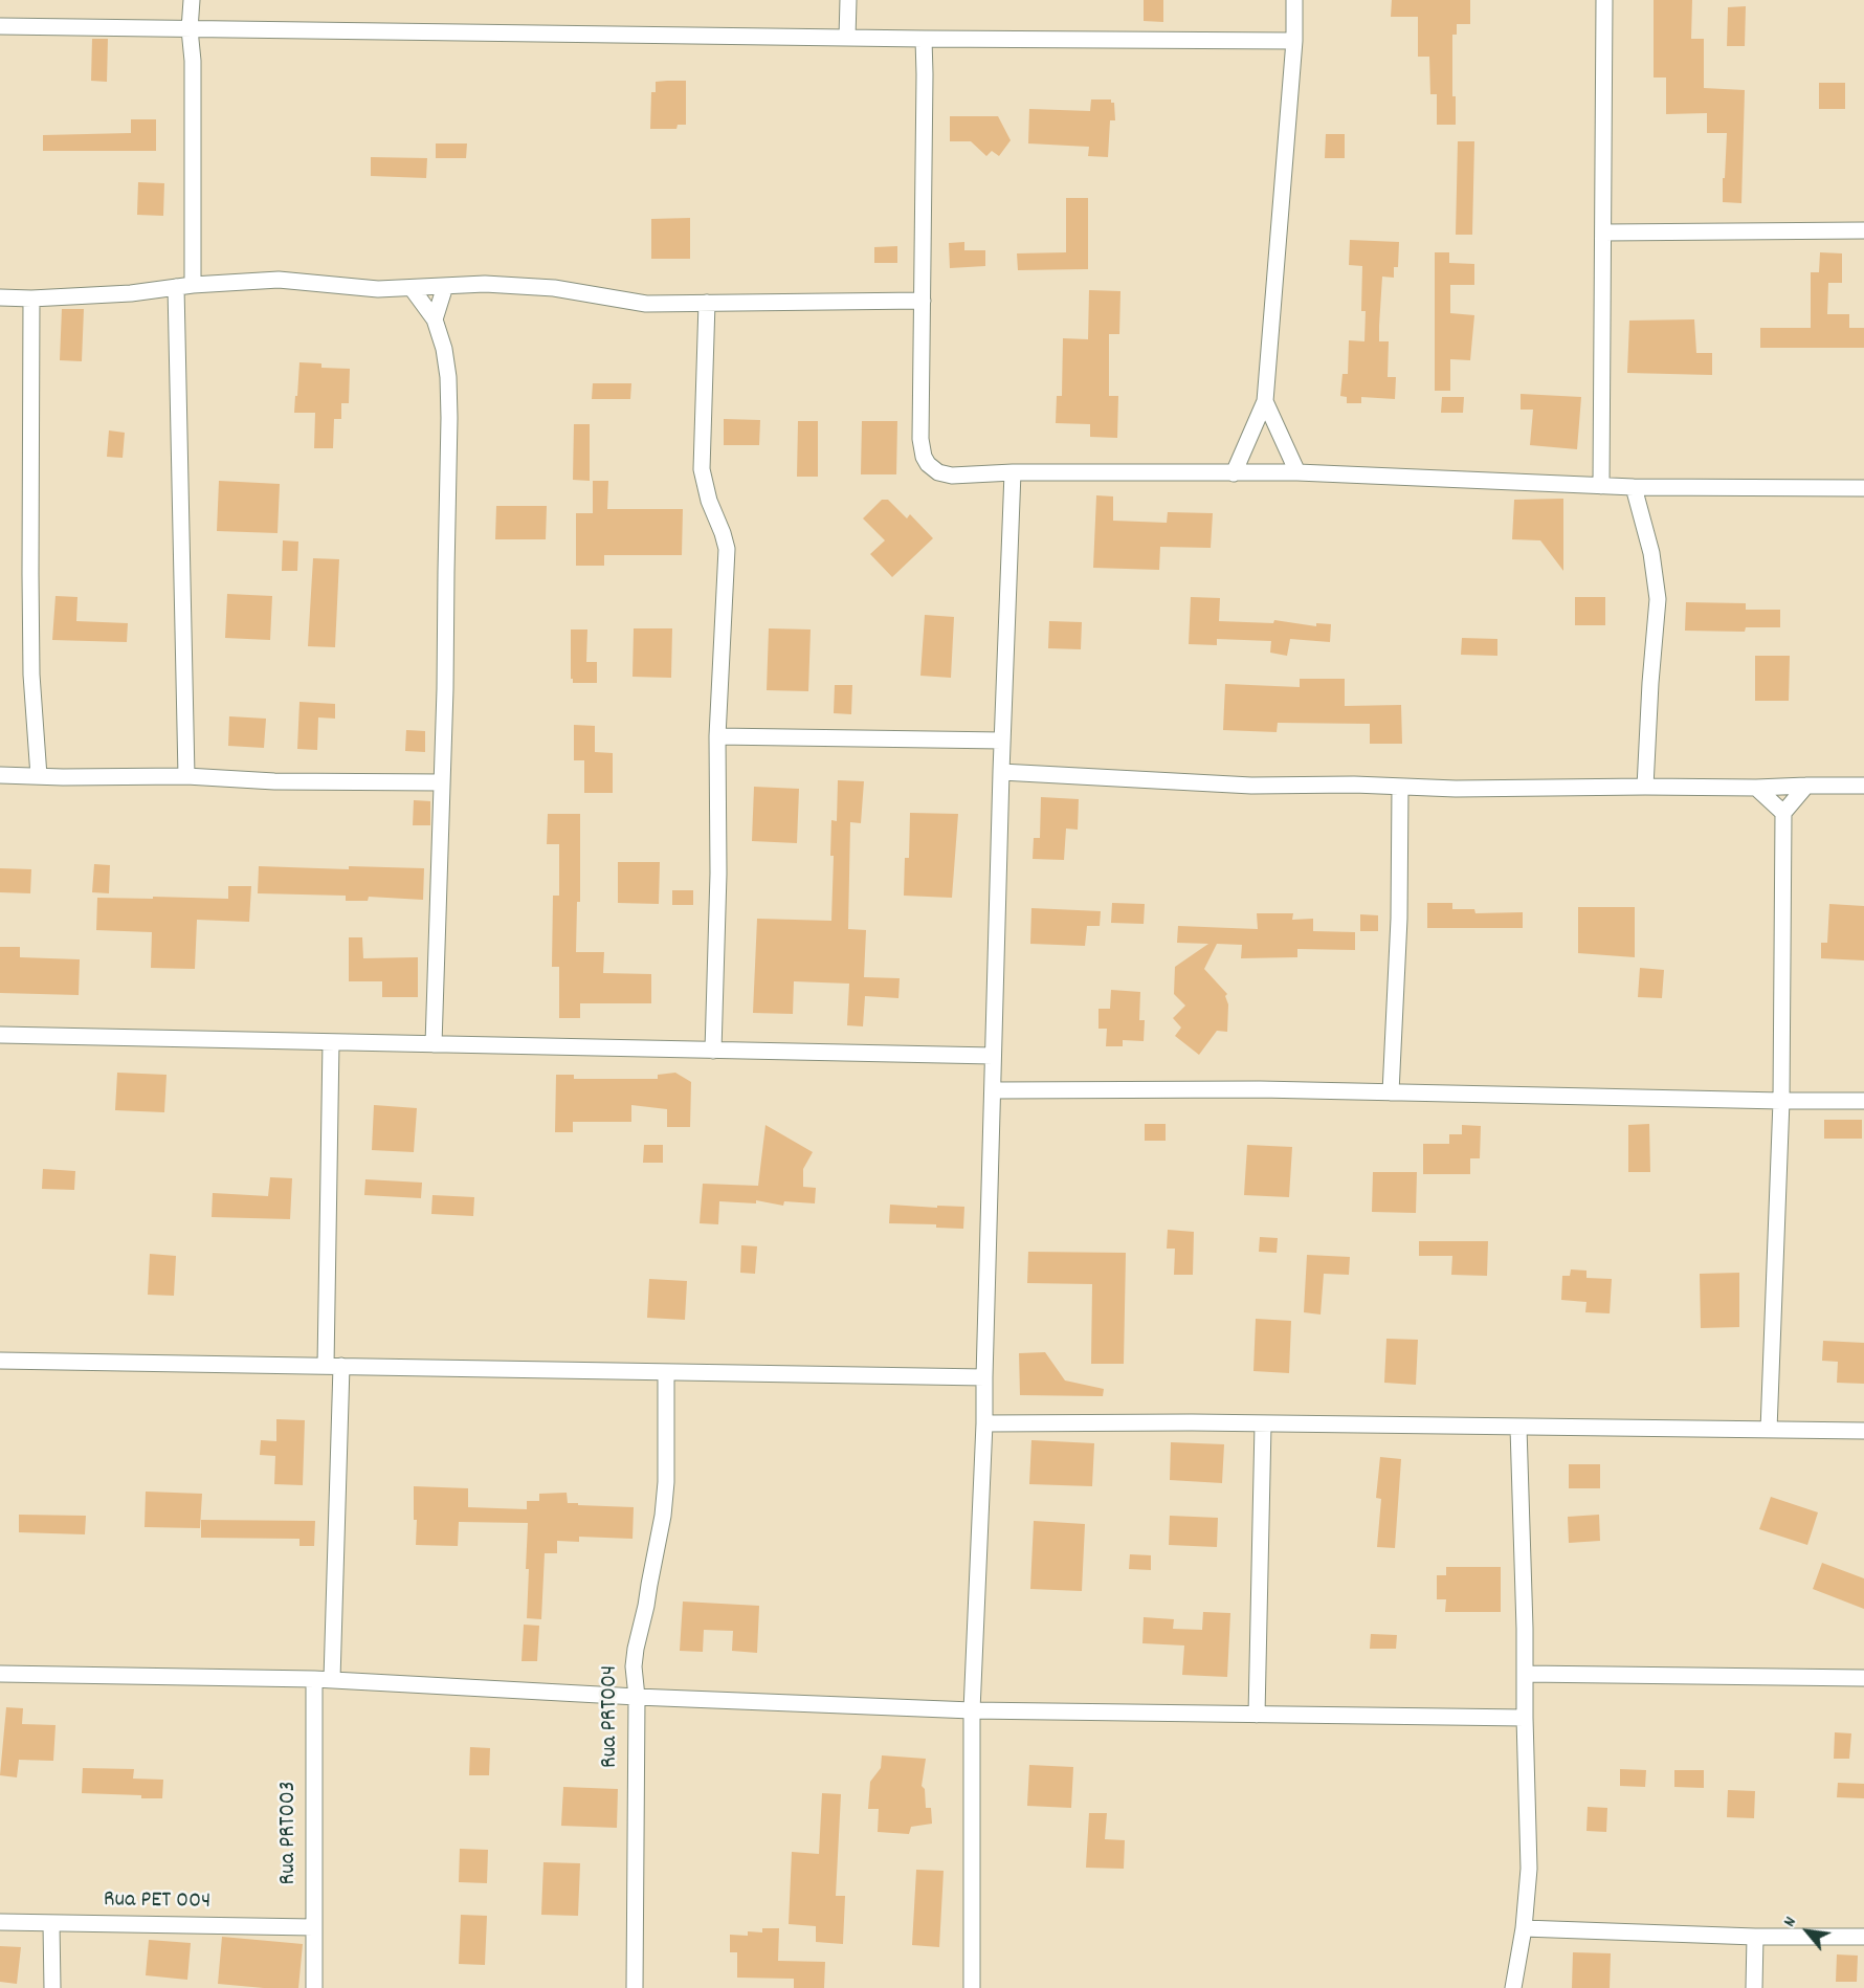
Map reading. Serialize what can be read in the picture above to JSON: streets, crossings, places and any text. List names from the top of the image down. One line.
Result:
{"streets":{"street":["Rua PRT004","Rua PRT003","Rua PET 004"]},"crossings":[["Rua PRT003","Rua PET 004"]],"north":"top left"}
